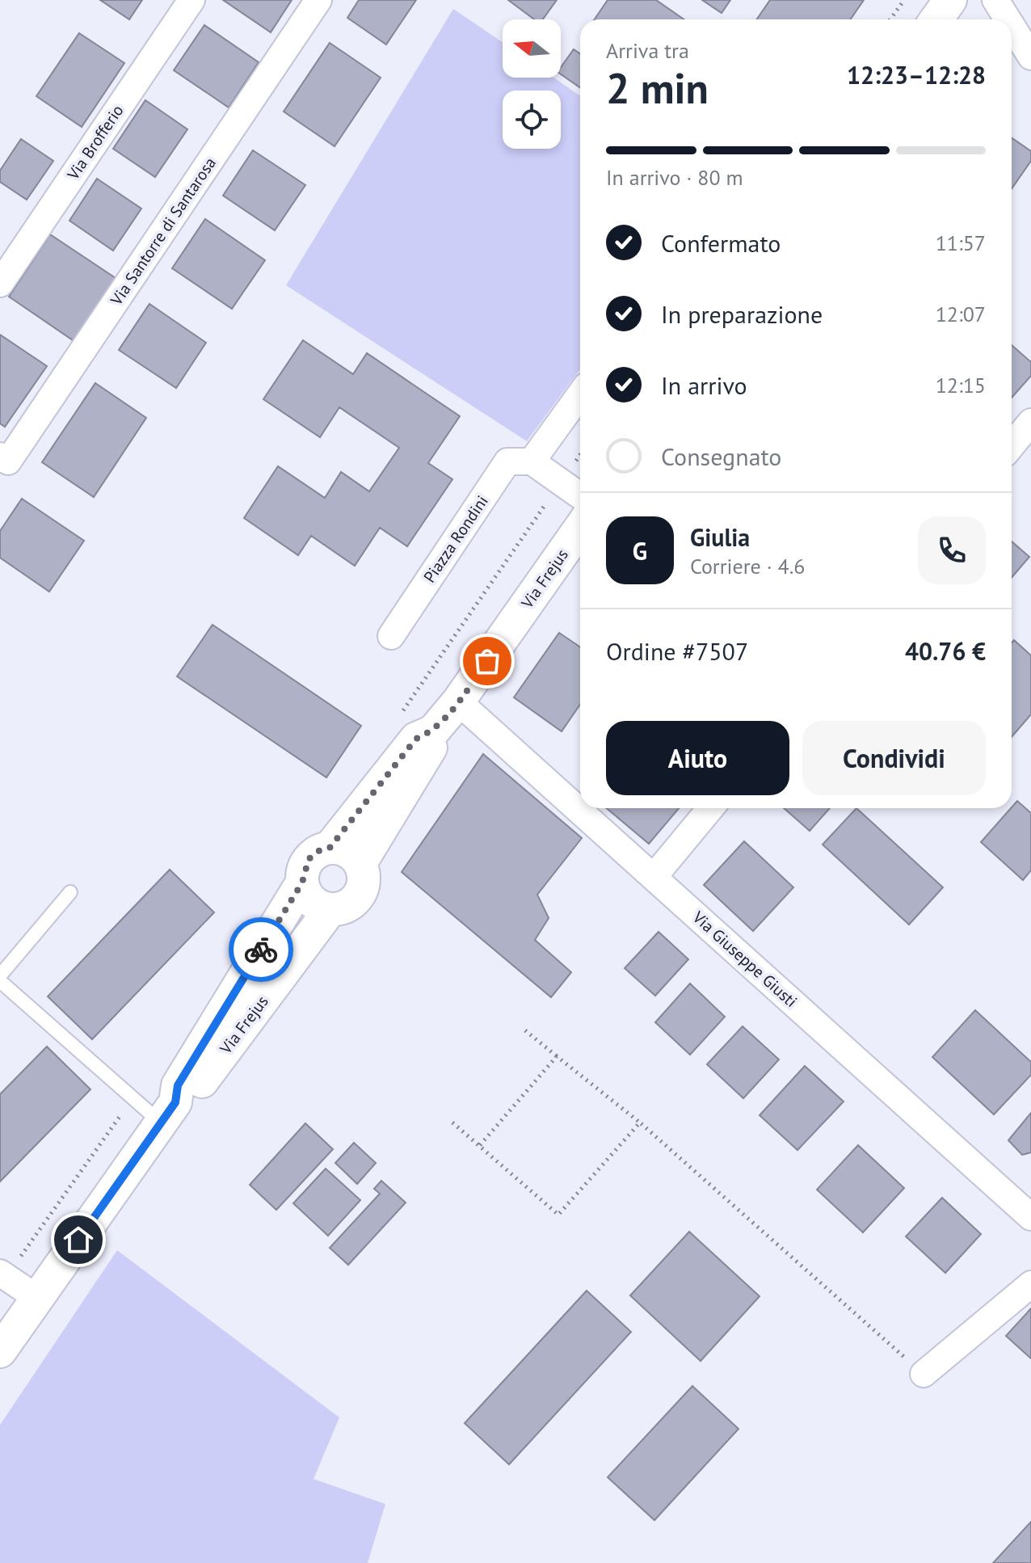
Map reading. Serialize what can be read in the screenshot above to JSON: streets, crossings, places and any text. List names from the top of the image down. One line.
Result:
{"streets":{"street":["Via Brofferio","Via Santorre di Santarosa","Piazza Rondini","Via Frejus","Via Giuseppe Giusti"]},"crossings":[["Via Frejus","Via Giuseppe Giusti"]],"north":"left","page":{"heading":["2 min","Arriva tra","12:23–12:28"],"panel":["Giulia","Corriere · 4.6","Ordine #7507","40.76 €"],"bar":"In arrivo · 80 m","list":[["Confermato","11:57"],["In preparazione","12:07"],["In arrivo","12:15"],"Consegnato"],"round":"G","buttons":["Aiuto","Condividi"]}}
